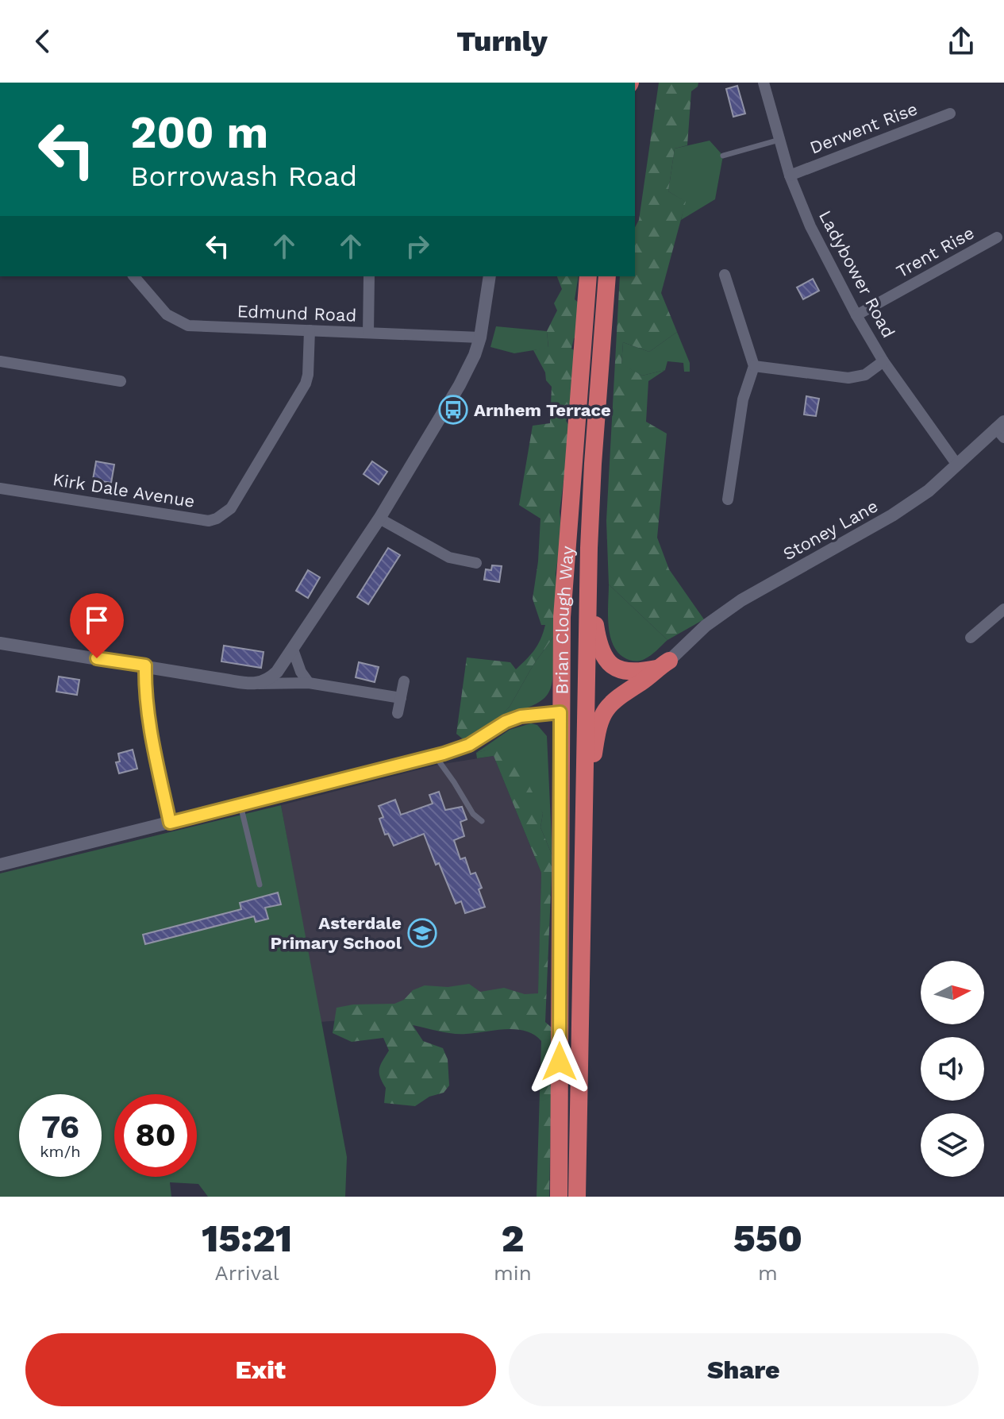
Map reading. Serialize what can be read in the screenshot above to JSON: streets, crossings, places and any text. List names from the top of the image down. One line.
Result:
{"streets":{"highway":["Brian Clough Way"],"street":["Derwent Rise","Trent Rise","Ladybower Road","Edmund Road","Kirk Dale Avenue","Stoney Lane"]},"crossings":[["Derwent Rise","Ladybower Road"],["Trent Rise","Ladybower Road"],["Ladybower Road","Stoney Lane"],["Edmund Road","Kirk Dale Avenue"]],"places":{"bus stop":["Arnhem Terrace"],"school or university":["Asterdale Primary School"]},"north":"right","page":{"header":"Turnly","turn":["200 m","Borrowash Road"],"speed":"76 km/h","limit":"80","eta":["15:21","Arrival","2","min","550","m"],"buttons":["Exit","Share"]}}
